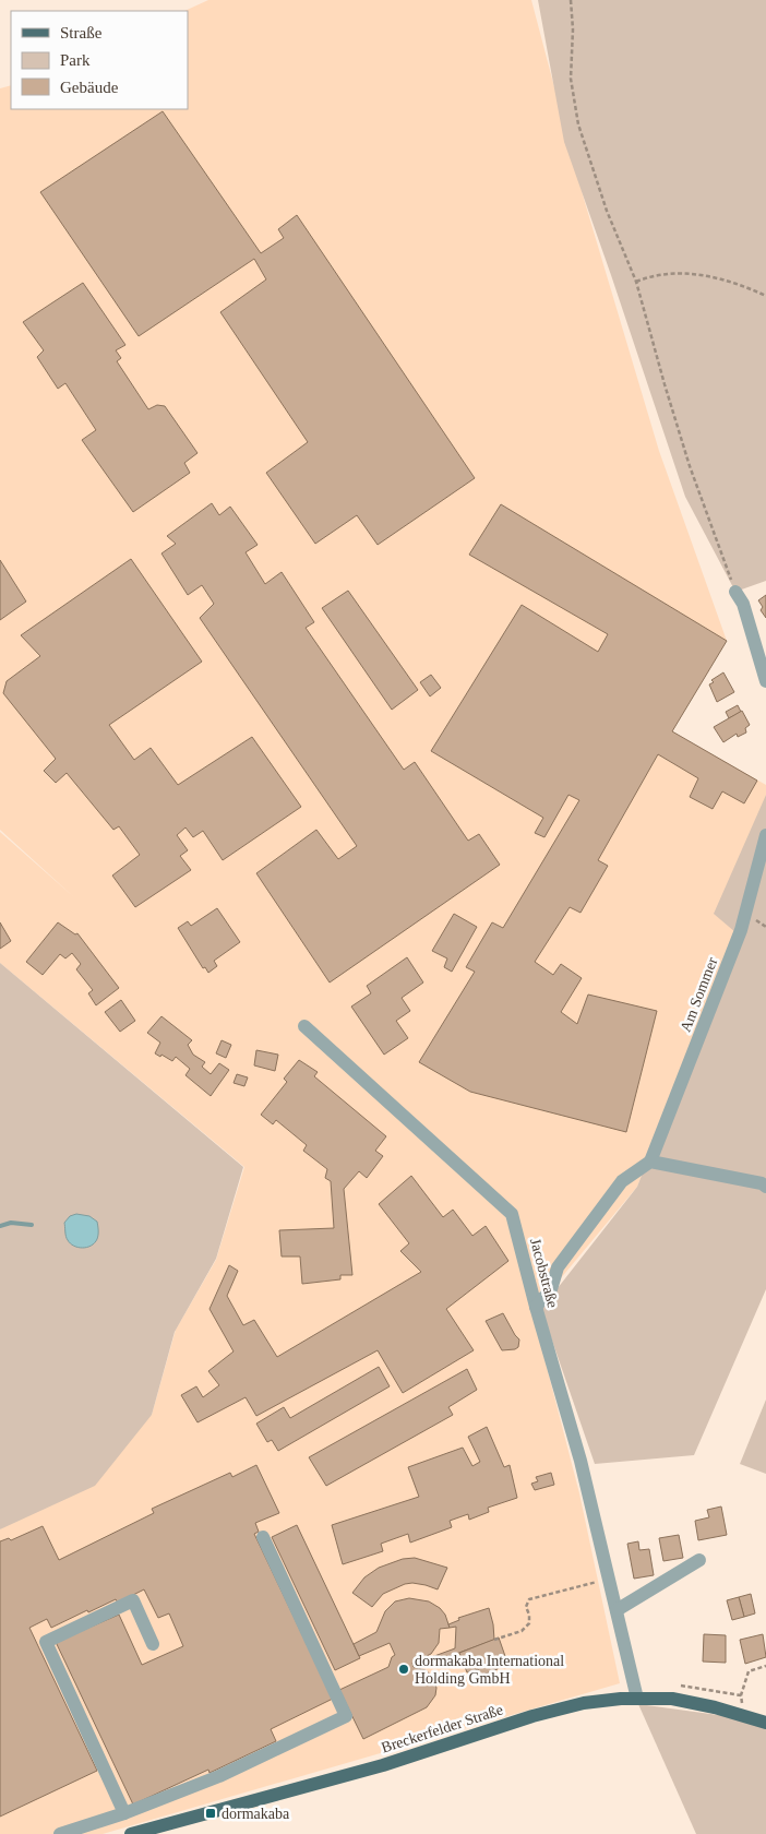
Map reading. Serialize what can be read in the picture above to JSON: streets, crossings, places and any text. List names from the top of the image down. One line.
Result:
{"streets":{"main road":["Breckerfelder Straße"],"street":["Am Sommer","Jacobstraße"]},"crossings":[["Jacobstraße","Breckerfelder Straße"]],"places":{"other":["dormakaba International Holding GmbH"],"transit":["dormakaba"]},"legend":["Straße","Park","Gebäude"]}
